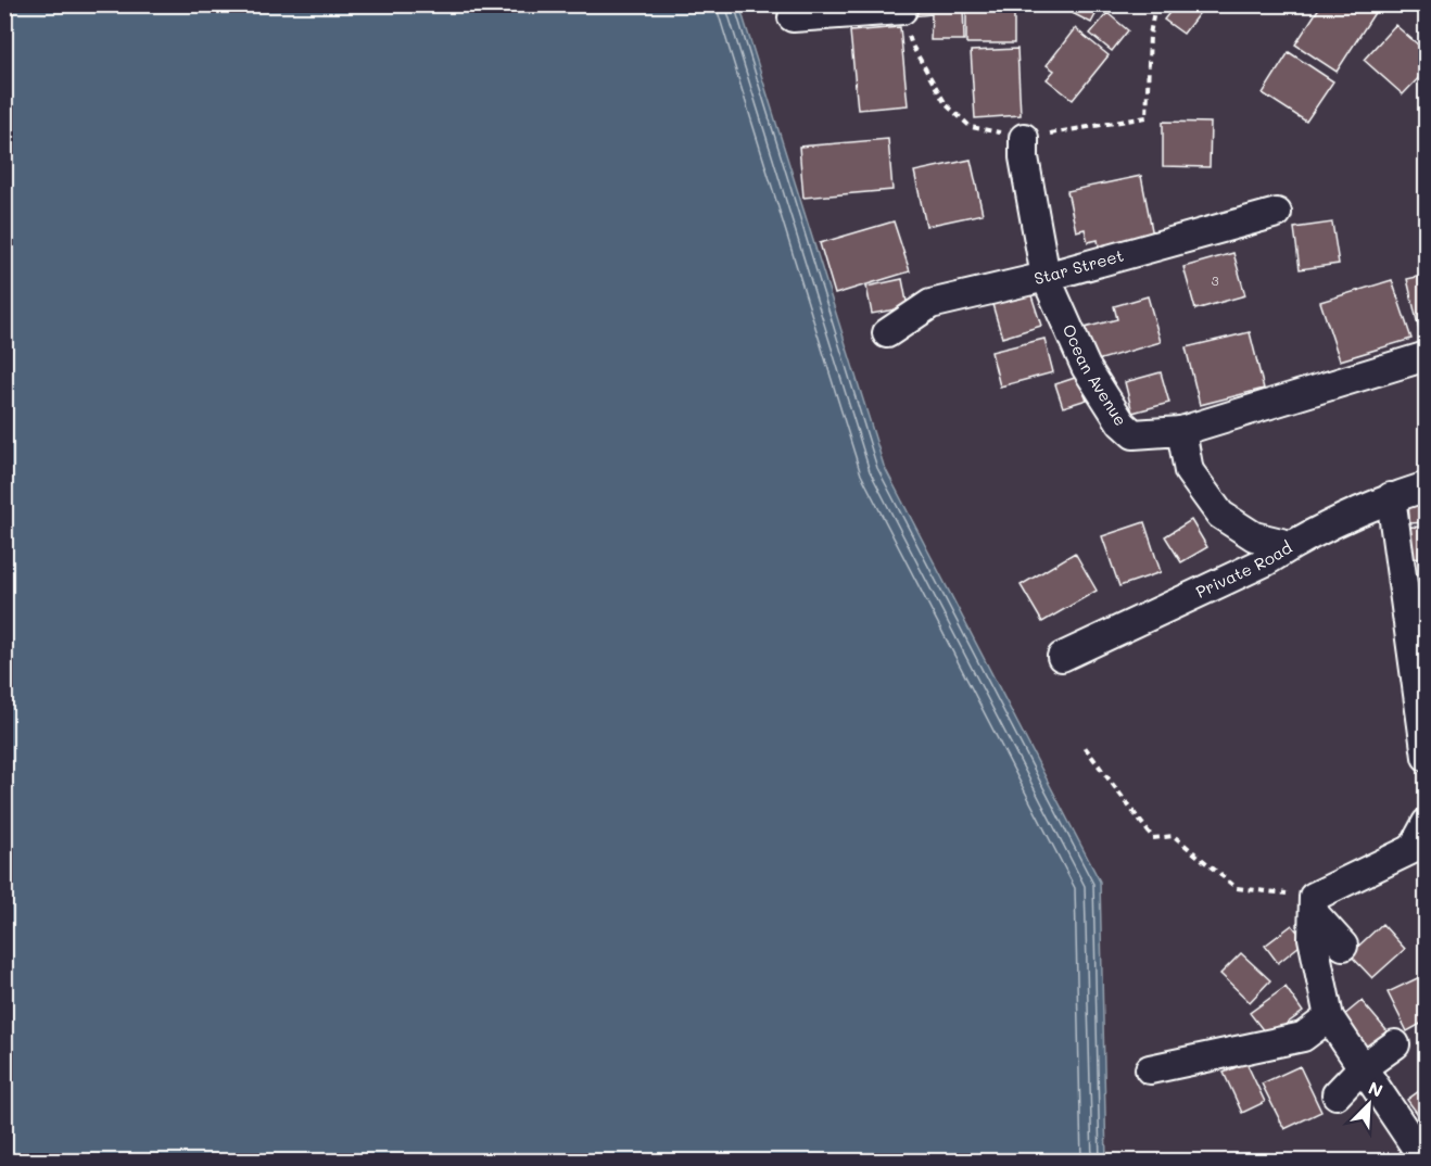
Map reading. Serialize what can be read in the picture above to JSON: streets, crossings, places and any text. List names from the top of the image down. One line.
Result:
{"streets":{"street":["Star Street","Ocean Avenue","Private Road"]},"crossings":[["Star Street","Ocean Avenue"]],"house_numbers":["3"],"north":"top right"}
